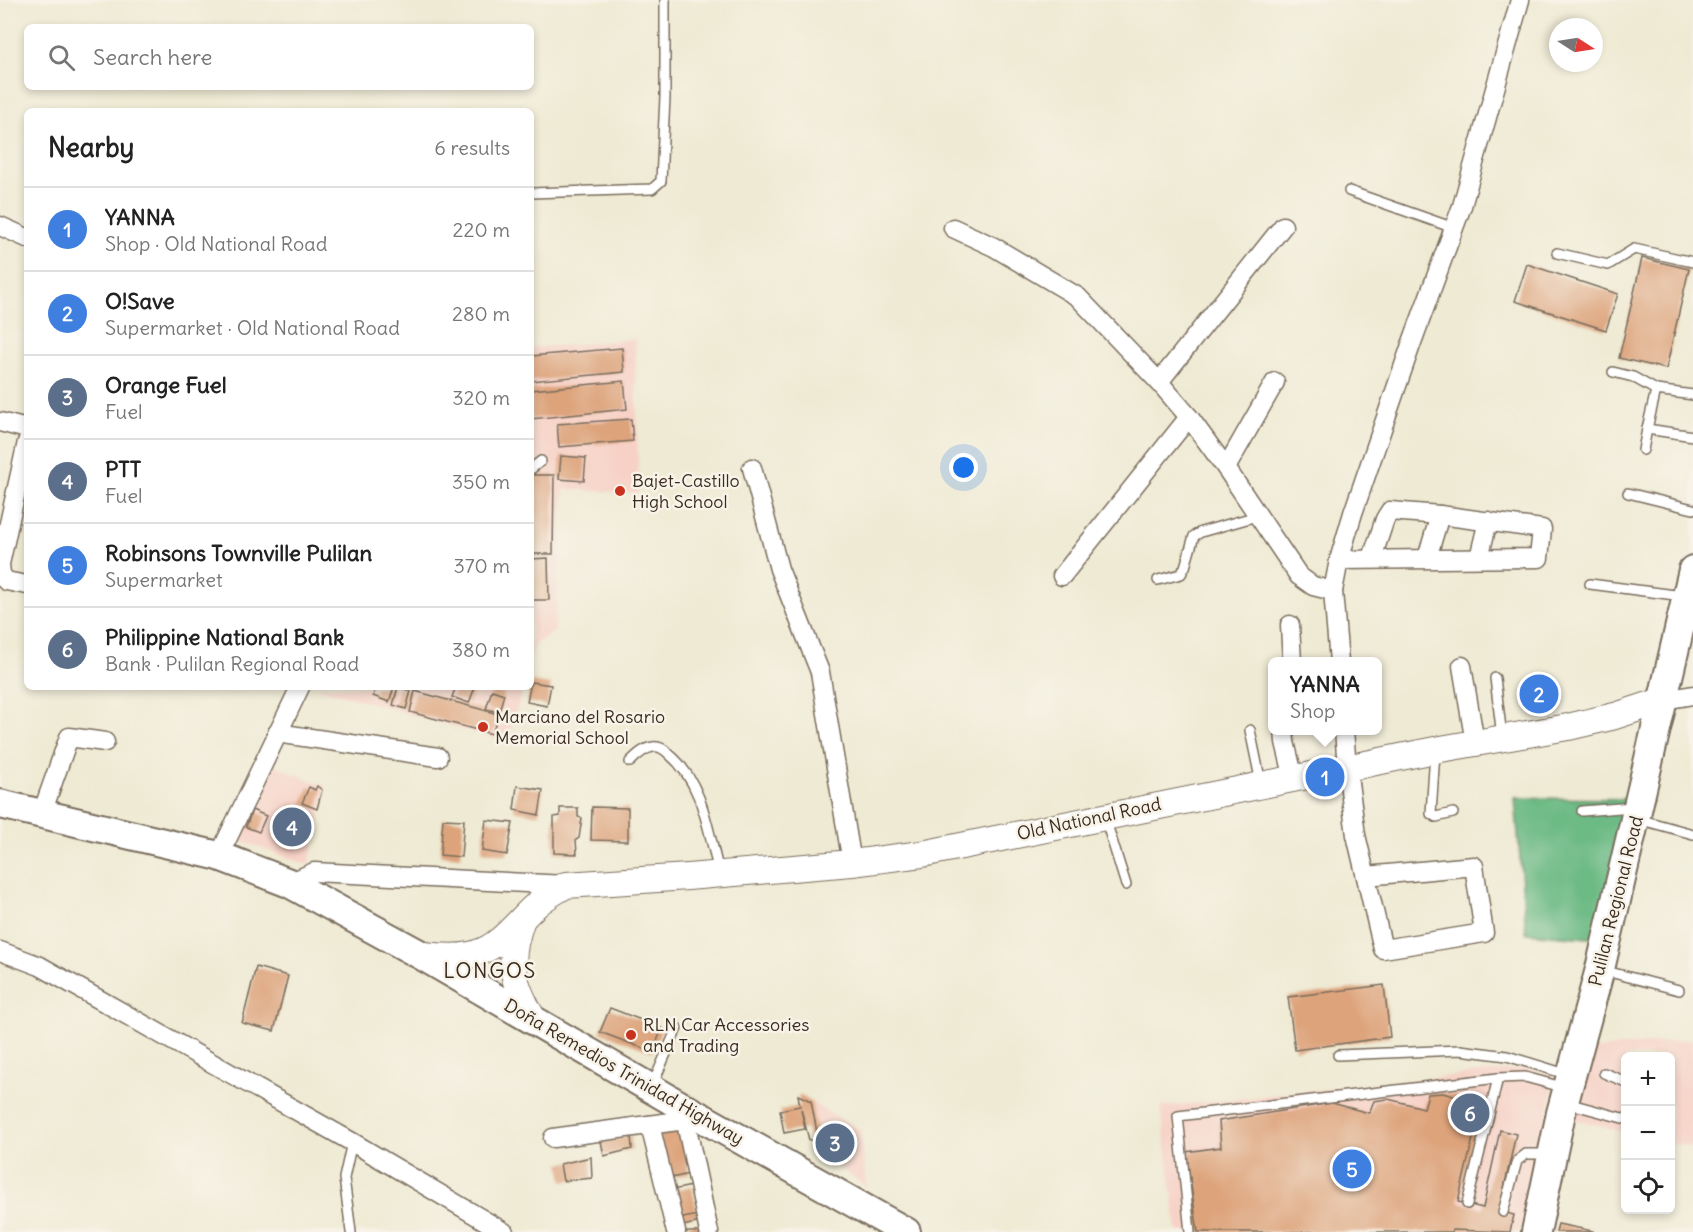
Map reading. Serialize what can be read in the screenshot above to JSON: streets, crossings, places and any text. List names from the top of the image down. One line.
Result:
{"streets":{"main road":["Old National Road","Pulilan Regional Road","Doña Remedios Trinidad Highway"]},"crossings":[["Old National Road","Pulilan Regional Road"],["Old National Road","Doña Remedios Trinidad Highway"]],"districts":["LONGOS"],"places":["Bajet-Castillo High School","Marciano del Rosario Memorial School","RLN Car Accessories and Trading"],"north":"right","page":{"search":"Search here","heading":["Nearby","6 results"],"list":[{"mark":"1","name":"YANNA","note":"Shop · Old National Road","value":"220 m"},{"mark":"2","name":"O!Save","note":"Supermarket · Old National Road","value":"280 m"},{"mark":"3","name":"Orange Fuel","note":"Fuel","value":"320 m"},{"mark":"4","name":"PTT","note":"Fuel","value":"350 m"},{"mark":"5","name":"Robinsons Townville Pulilan","note":"Supermarket","value":"370 m"},{"mark":"6","name":"Philippine National Bank","note":"Bank · Pulilan Regional Road","value":"380 m"}],"popup":["YANNA","Shop"],"pins":["2","1","4","6","3","5"],"map_buttons":["+","−"]}}
